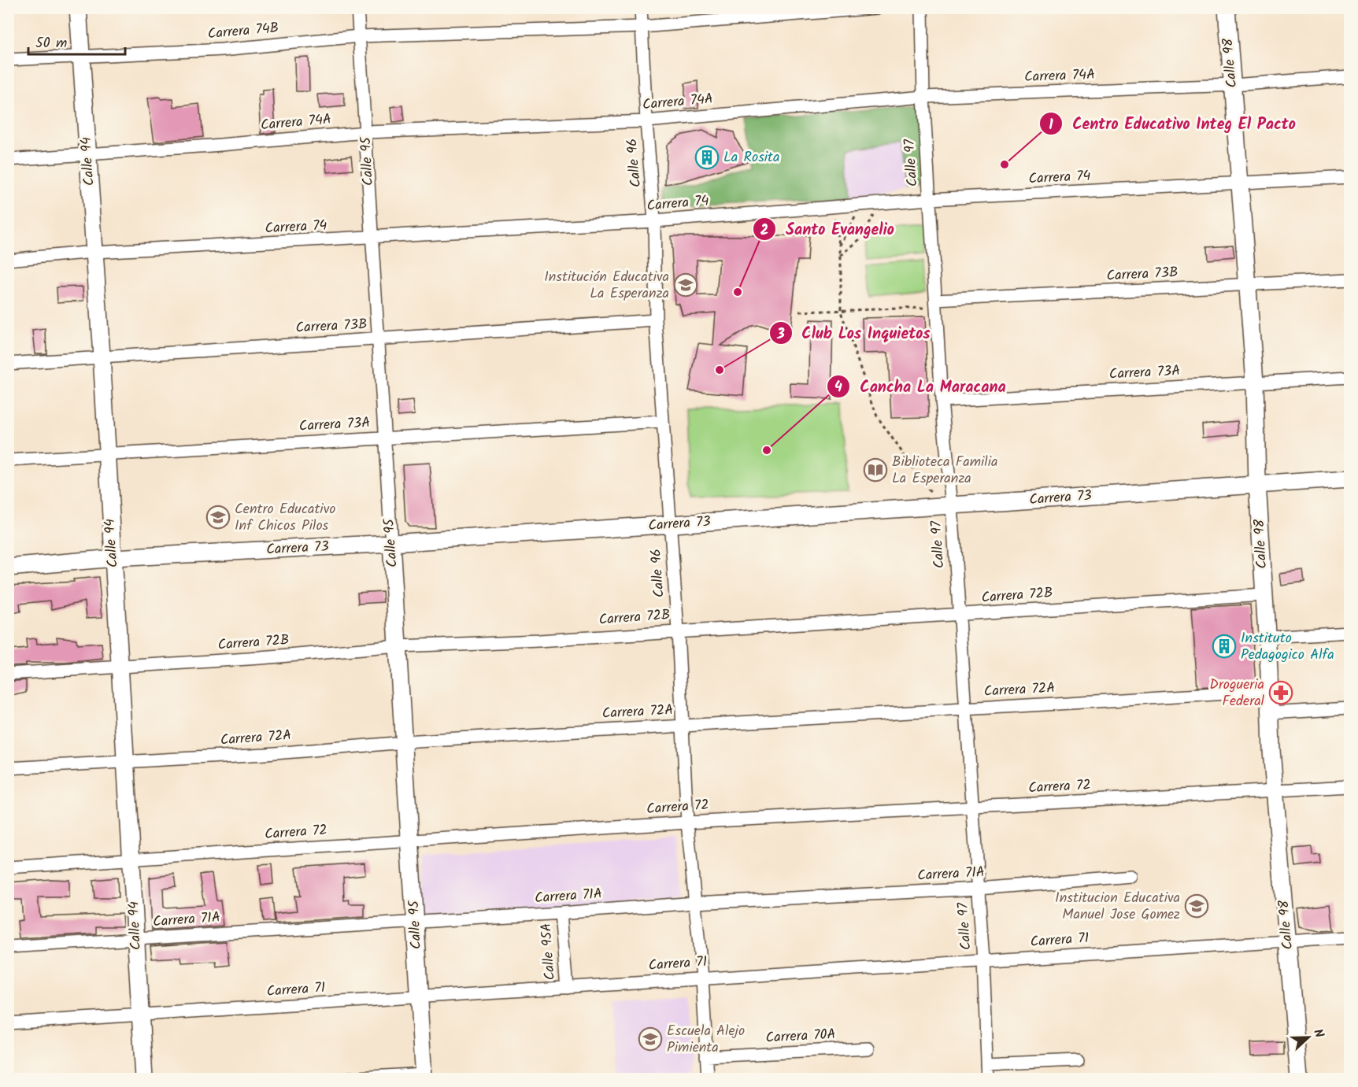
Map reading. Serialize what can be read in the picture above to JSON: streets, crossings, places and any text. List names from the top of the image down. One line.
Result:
{"streets":{"street":["Carrera 74B","Calle 98","Carrera 74A","Calle 94","Calle 95","Calle 96","Calle 97","Carrera 74","Carrera 73B","Carrera 73A","Carrera 73","Carrera 72B","Carrera 72A","Carrera 72","Carrera 71A","Carrera 71","Calle 95A","Carrera 70A"]},"crossings":[["Carrera 74B","Calle 94"],["Carrera 74B","Calle 95"],["Carrera 74B","Calle 96"],["Calle 98","Carrera 74A"],["Calle 98","Carrera 74"],["Calle 98","Carrera 73B"],["Calle 98","Carrera 73A"],["Calle 98","Carrera 73"],["Calle 98","Carrera 72B"],["Calle 98","Carrera 72A"],["Calle 98","Carrera 72"],["Calle 98","Carrera 71"],["Carrera 74A","Calle 94"],["Carrera 74A","Calle 95"],["Carrera 74A","Calle 96"],["Carrera 74A","Calle 97"],["Calle 94","Carrera 74"],["Calle 94","Carrera 73B"],["Calle 94","Carrera 73A"],["Calle 94","Carrera 73"],["Calle 94","Carrera 72B"],["Calle 94","Carrera 72A"],["Calle 94","Carrera 72"],["Calle 94","Carrera 71A"],["Calle 94","Carrera 71"],["Calle 95","Carrera 74"],["Calle 95","Carrera 73B"],["Calle 95","Carrera 73A"],["Calle 95","Carrera 73"],["Calle 95","Carrera 72B"],["Calle 95","Carrera 72A"],["Calle 95","Carrera 72"],["Calle 95","Carrera 71A"],["Calle 95","Carrera 71"],["Calle 96","Carrera 74"],["Calle 96","Carrera 73B"],["Calle 96","Carrera 73A"],["Calle 96","Carrera 73"],["Calle 96","Carrera 72B"],["Calle 96","Carrera 72A"],["Calle 96","Carrera 72"],["Calle 96","Carrera 71A"],["Calle 96","Carrera 71"],["Calle 96","Carrera 70A"],["Calle 97","Carrera 74"],["Calle 97","Carrera 73B"],["Calle 97","Carrera 73A"],["Calle 97","Carrera 73"],["Calle 97","Carrera 72B"],["Calle 97","Carrera 72A"],["Calle 97","Carrera 72"],["Calle 97","Carrera 71A"],["Calle 97","Carrera 71"],["Carrera 71A","Calle 95A"],["Carrera 71","Calle 95A"]],"places":{"building":["La Rosita","Instituto Pedagogico Alfa"],"other":["Centro Educativo Integ El Pacto","Santo Evangelio","Club Los Inquietos","Cancha La Maracana"],"school or university":["Institución Educativa La Esperanza","Centro Educativo Inf Chicos Pilos","Institucion Educativa Manuel Jose Gomez","Escuela Alejo Pimienta"],"library":["Biblioteca Familia La Esperanza"],"pharmacy":["Drogueria Federal"]},"scale_bar":"50 m","north":"right"}
